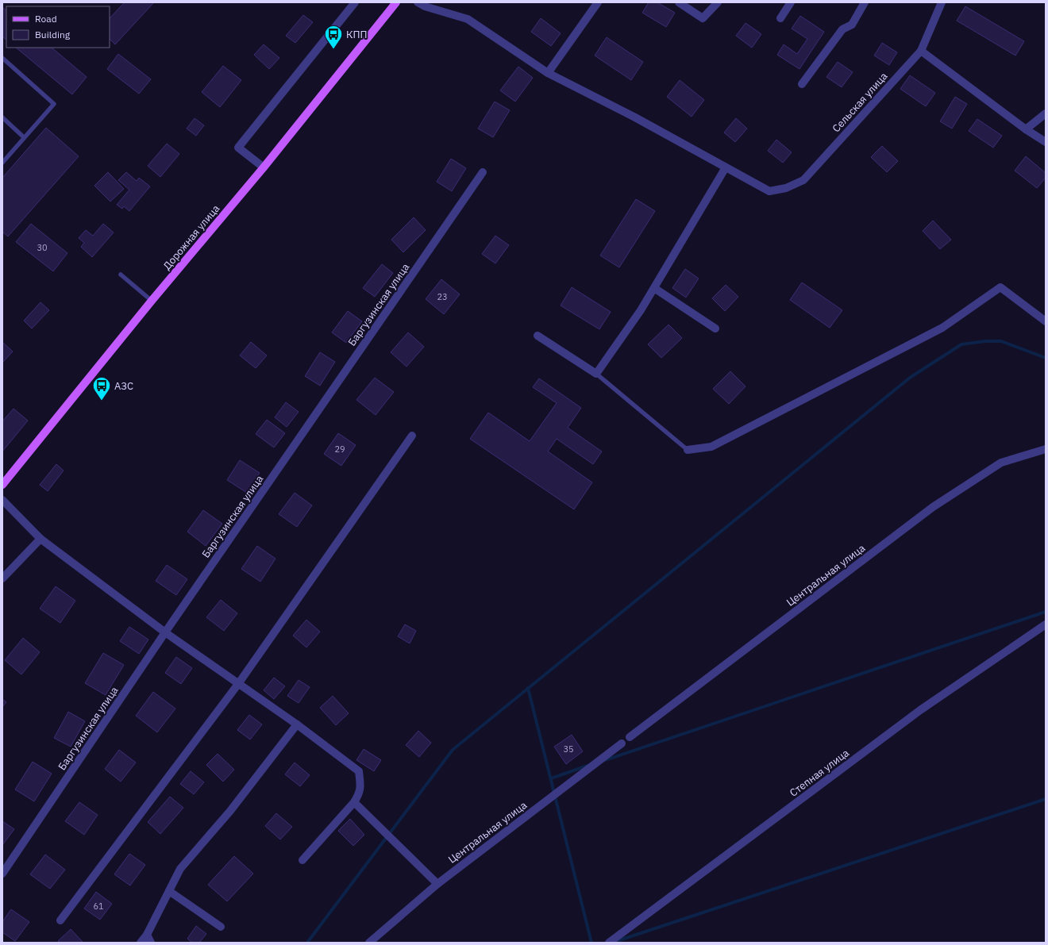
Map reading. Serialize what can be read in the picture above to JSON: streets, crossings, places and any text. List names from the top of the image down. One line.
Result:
{"streets":{"main road":["Дорожная улица"],"street":["Сельская улица","Баргузинская улица","Центральная улица","Степная улица"]},"places":{"bus stop":["КПП","АЗС"]},"house_numbers":["30","23","29","35","61"],"legend":["Road","Building"]}
